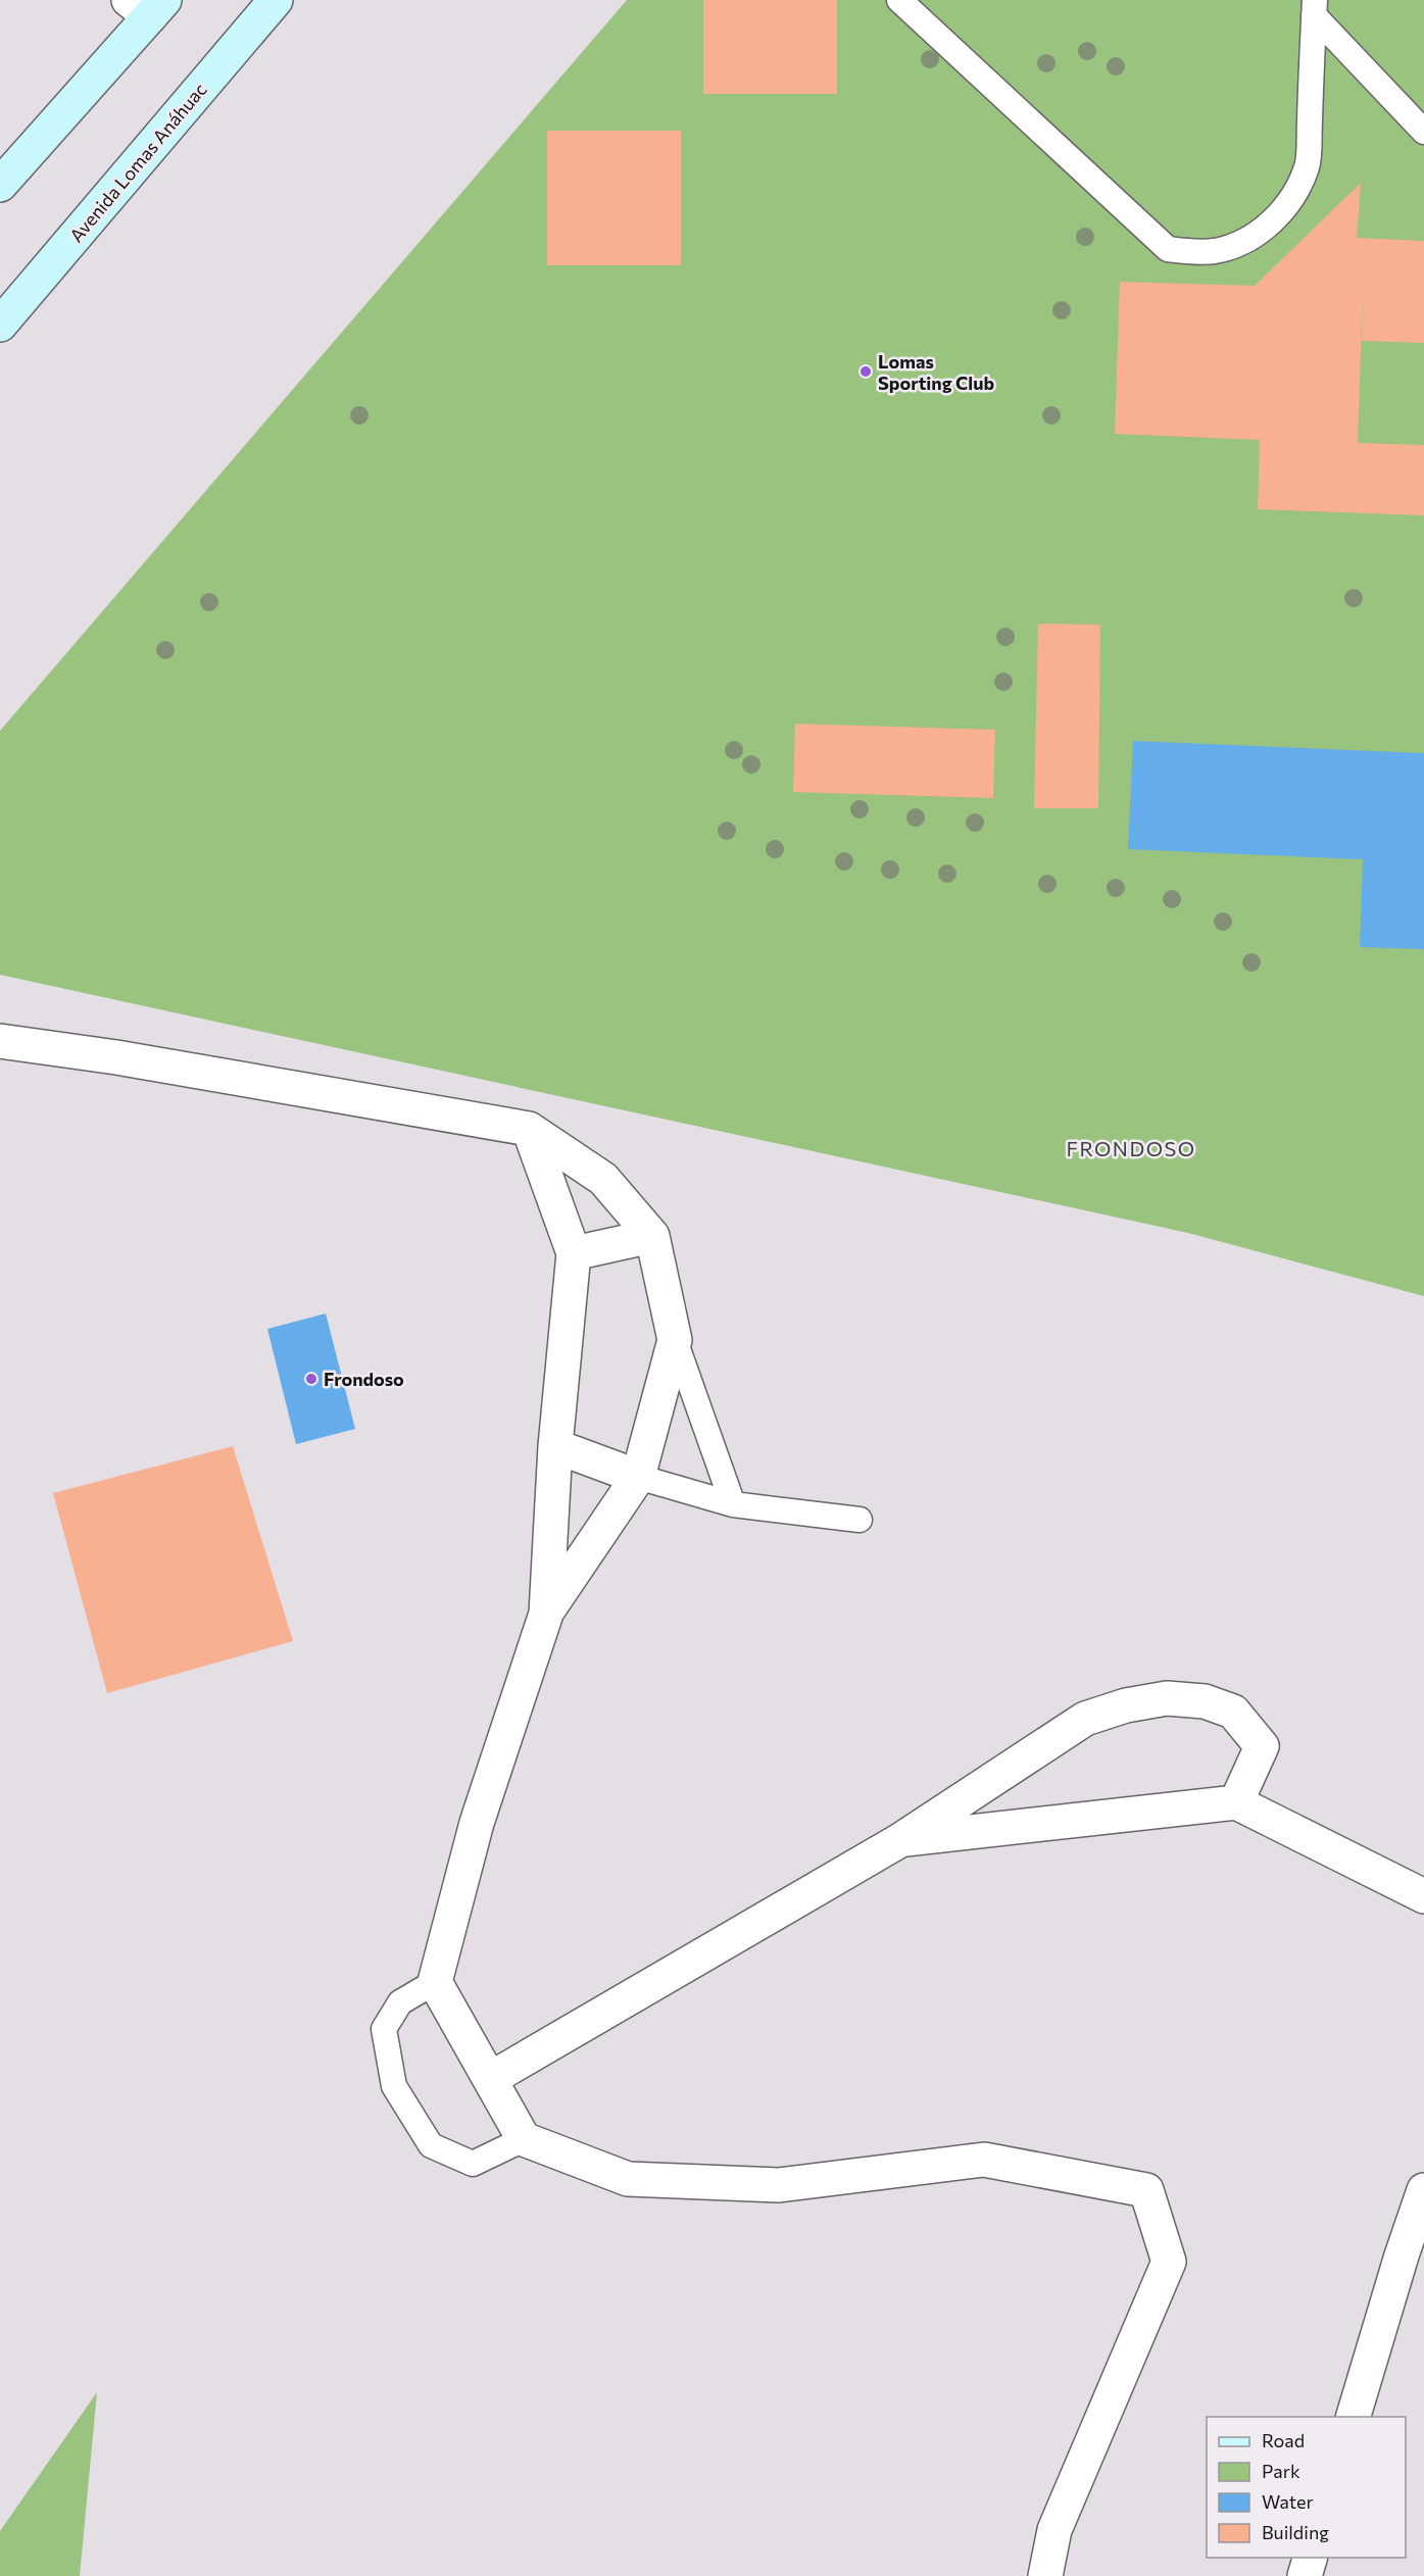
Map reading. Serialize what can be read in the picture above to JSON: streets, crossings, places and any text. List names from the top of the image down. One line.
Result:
{"streets":{"main road":["Avenida Lomas Anáhuac"]},"districts":["FRONDOSO"],"places":["Lomas Sporting Club","Frondoso"],"legend":["Road","Park","Water","Building"]}
